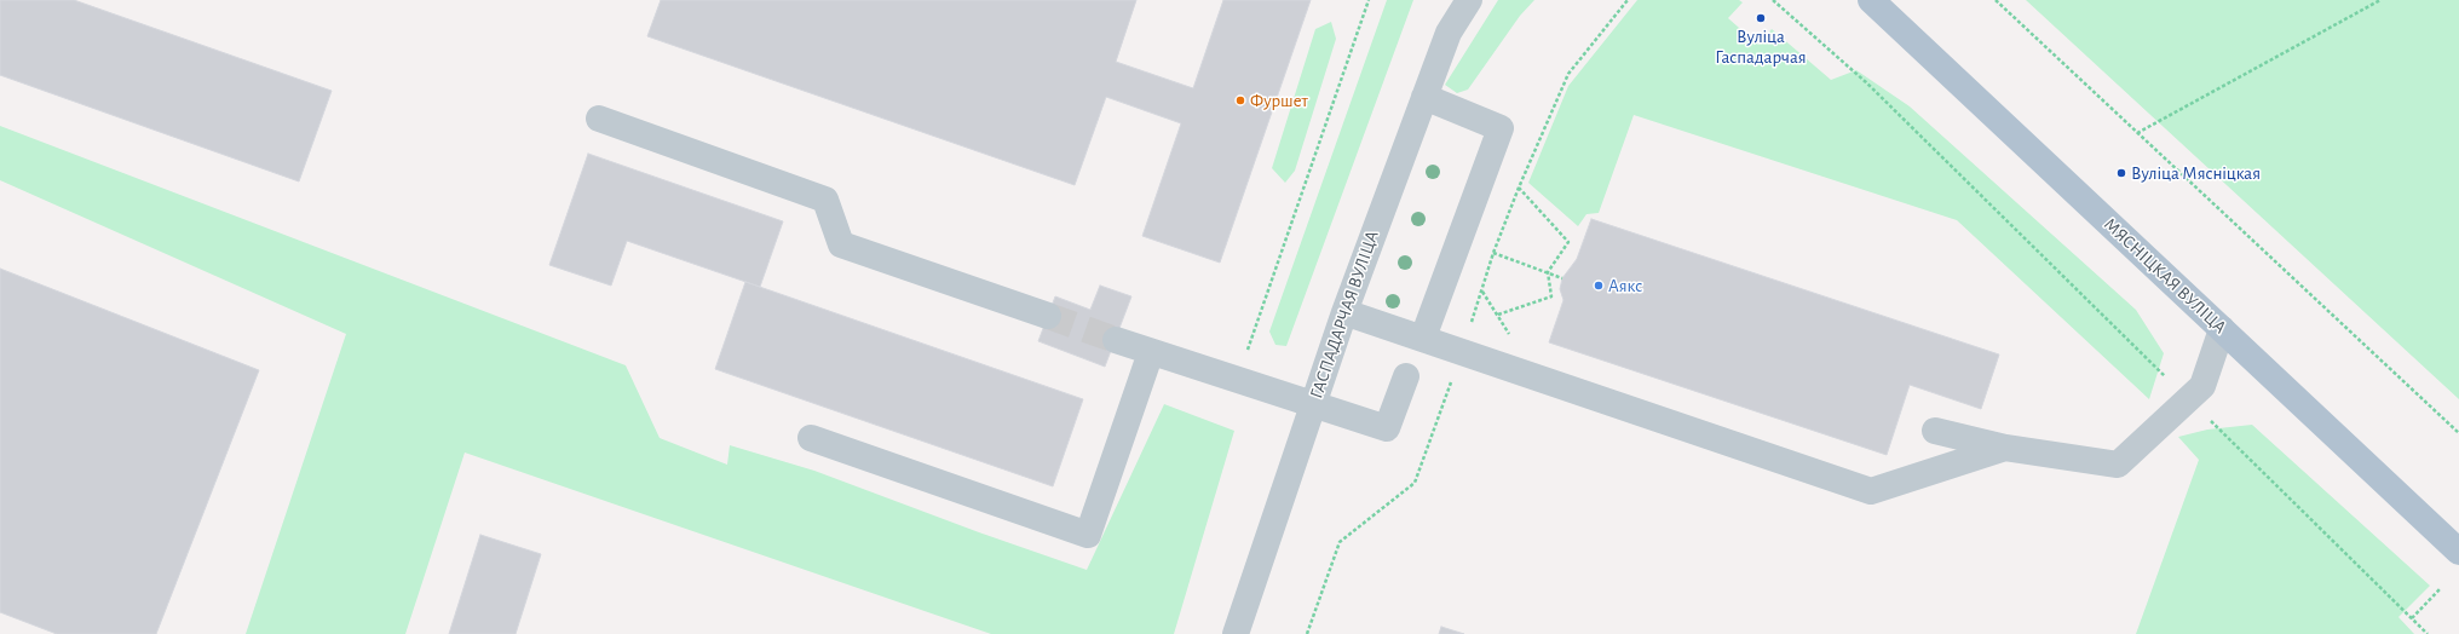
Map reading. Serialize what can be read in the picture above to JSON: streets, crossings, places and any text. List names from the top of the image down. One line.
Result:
{"streets":{"main road":["МЯСНІЦКАЯ ВУЛІЦА"],"street":["ГАСПАДАРЧАЯ ВУЛІЦА"]},"places":["Вуліца Гаспадарчая","Фуршет","Вуліца Мясніцкая","Аякс"]}
